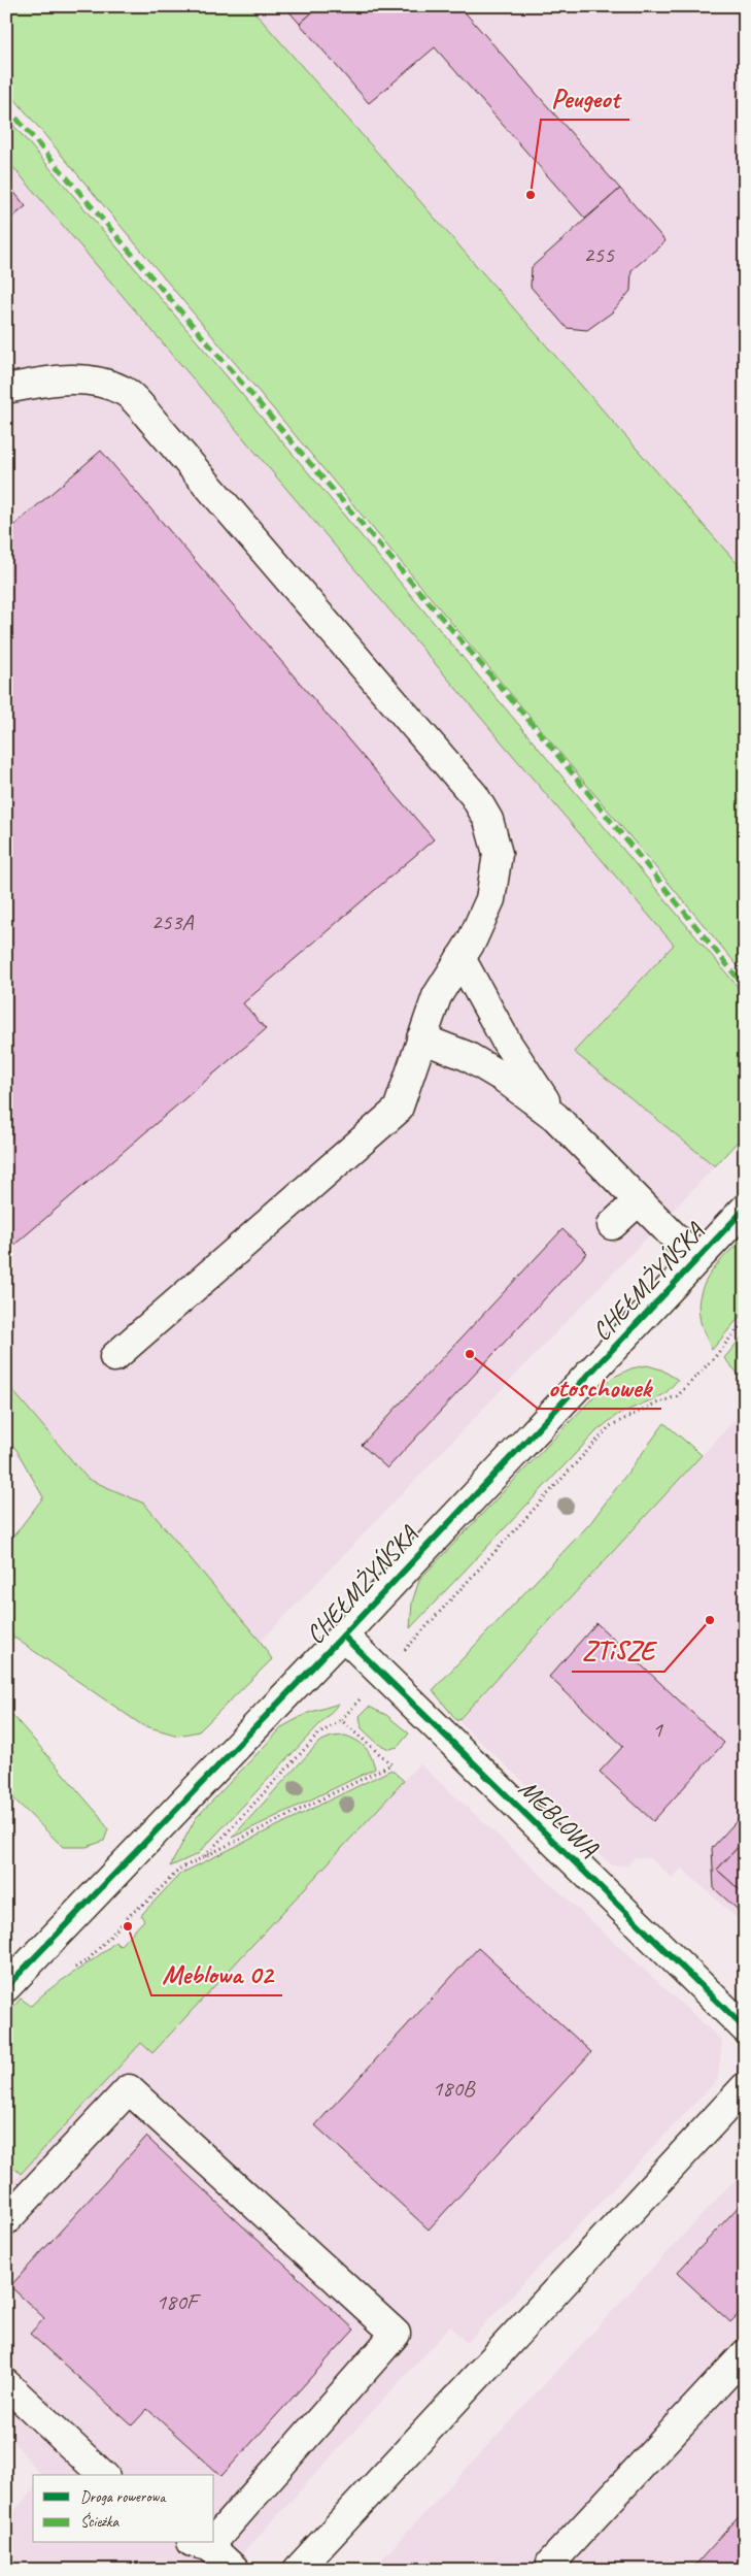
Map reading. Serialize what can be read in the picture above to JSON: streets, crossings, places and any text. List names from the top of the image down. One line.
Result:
{"streets":{"street":["CHEŁMŻYŃSKA","MEBLOWA"]},"crossings":[["CHEŁMŻYŃSKA","MEBLOWA"]],"places":["Peugeot","otoschowek","ZTiSZE","Meblowa 02"],"house_numbers":["255","253A","1","180B","180F"],"legend":["Droga rowerowa","Ścieżka"]}
